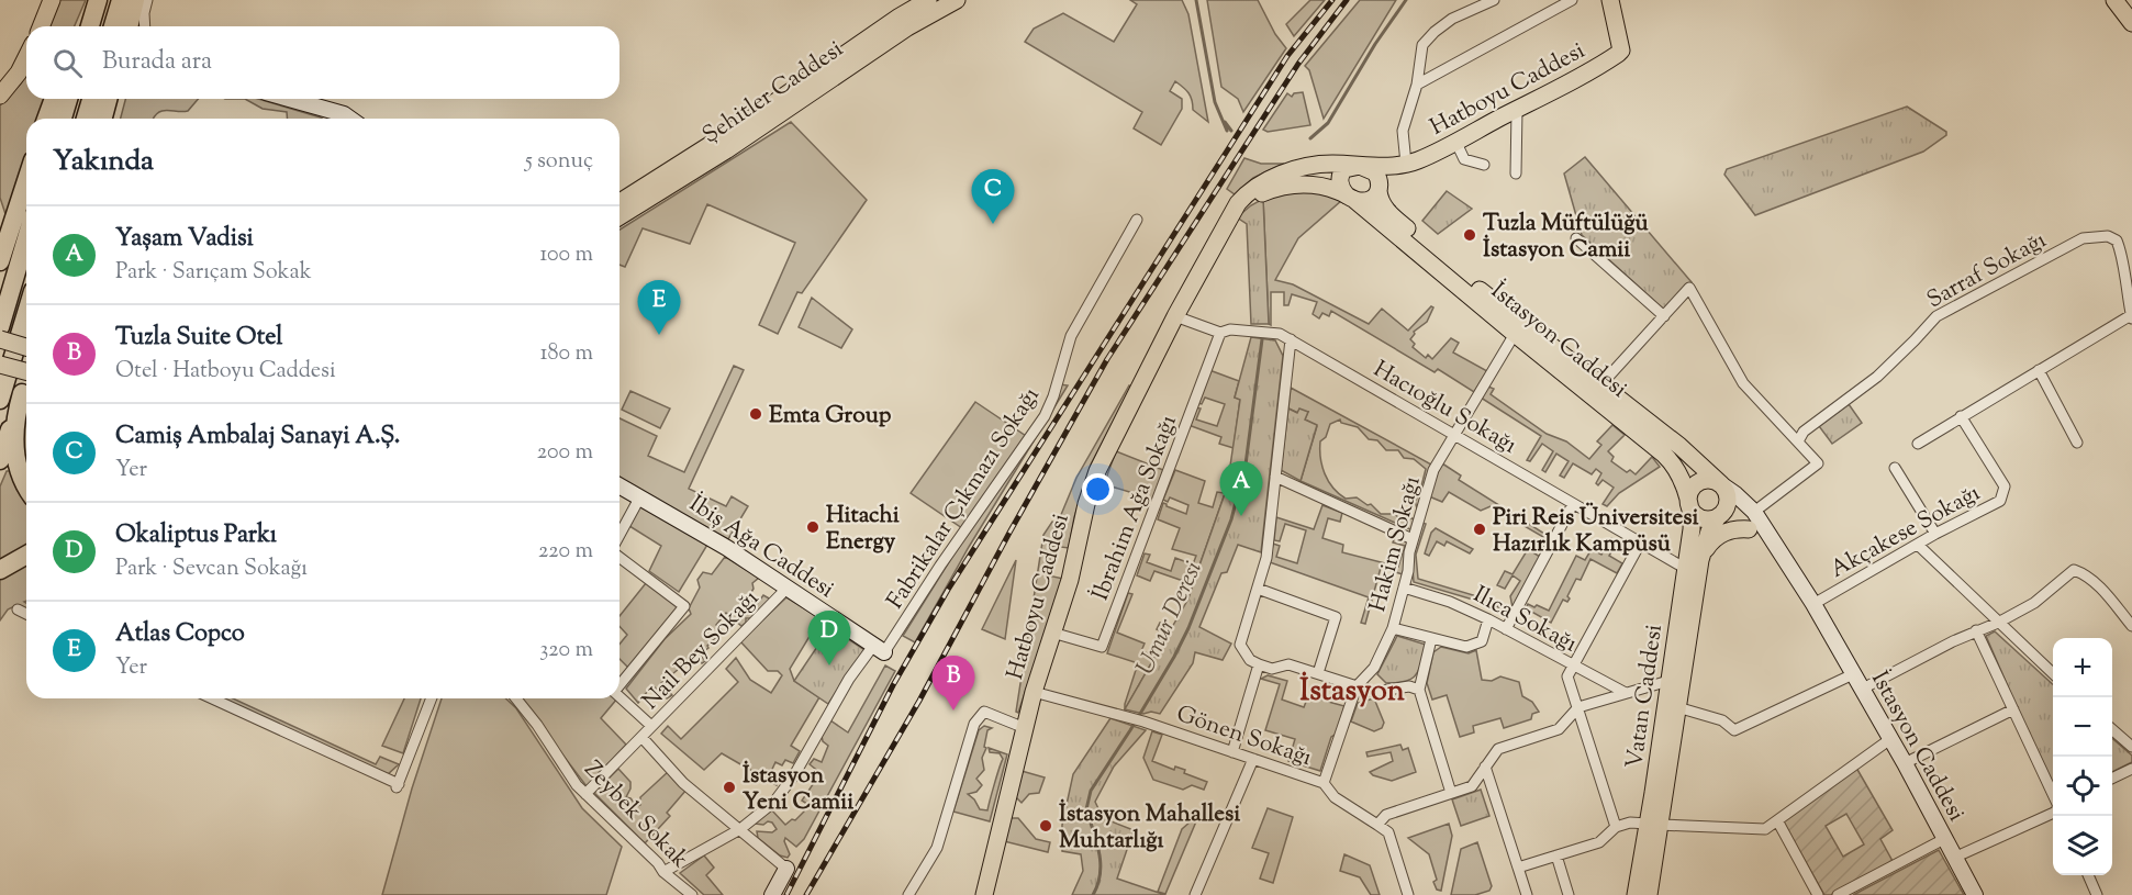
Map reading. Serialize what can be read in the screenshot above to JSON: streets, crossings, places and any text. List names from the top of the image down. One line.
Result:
{"streets":{"main road":["Hatboyu Caddesi","Şehitler Caddesi","İstasyon Caddesi","Vatan Caddesi"],"street":["Sarraf Sokağı","Hacıoğlu Sokağı","Fabrikalar Çıkmazı Sokağı","İbrahim Ağa Sokağı","Akçakese Sokağı","Hakim Sokağı","İbiş Ağa Caddesi","Ilıca Sokağı","Nail Bey Sokağı","Gönen Sokağı","Zeybek Sokak"]},"crossings":[["Hatboyu Caddesi","İstasyon Caddesi"],["Hatboyu Caddesi","Hacıoğlu Sokağı"],["Hatboyu Caddesi","İbrahim Ağa Sokağı"],["Hatboyu Caddesi","Gönen Sokağı"],["İstasyon Caddesi","Akçakese Sokağı"],["İstasyon Caddesi","Hakim Sokağı"],["İstasyon Caddesi","Vatan Caddesi"],["Hacıoğlu Sokağı","İbrahim Ağa Sokağı"],["Hacıoğlu Sokağı","Hakim Sokağı"],["Hacıoğlu Sokağı","Vatan Caddesi"],["Fabrikalar Çıkmazı Sokağı","İbiş Ağa Caddesi"],["Fabrikalar Çıkmazı Sokağı","Zeybek Sokak"],["Hakim Sokağı","Ilıca Sokağı"],["İbiş Ağa Caddesi","Nail Bey Sokağı"],["Nail Bey Sokağı","Zeybek Sokak"]],"districts":["İstasyon"],"water":["Umur Deresi"],"places":["Tuzla Müftülüğü İstasyon Camii","Emta Group","Hitachi Energy","Piri Reis Üniversitesi Hazırlık Kampüsü","İstasyon Yeni Camii","İstasyon Mahallesi Muhtarlığı"],"page":{"search":"Burada ara","heading":["Yakında","5 sonuç"],"pins":["C","E","A","D","B"],"list":[{"mark":"A","name":"Yaşam Vadisi","note":"Park · Sarıçam Sokak","value":"100 m"},{"mark":"B","name":"Tuzla Suite Otel","note":"Otel · Hatboyu Caddesi","value":"180 m"},{"mark":"C","name":"Camiş Ambalaj Sanayi A.Ş.","note":"Yer","value":"200 m"},{"mark":"D","name":"Okaliptus Parkı","note":"Park · Sevcan Sokağı","value":"220 m"},{"mark":"E","name":"Atlas Copco","note":"Yer","value":"320 m"}],"map_buttons":["+","−"]}}
